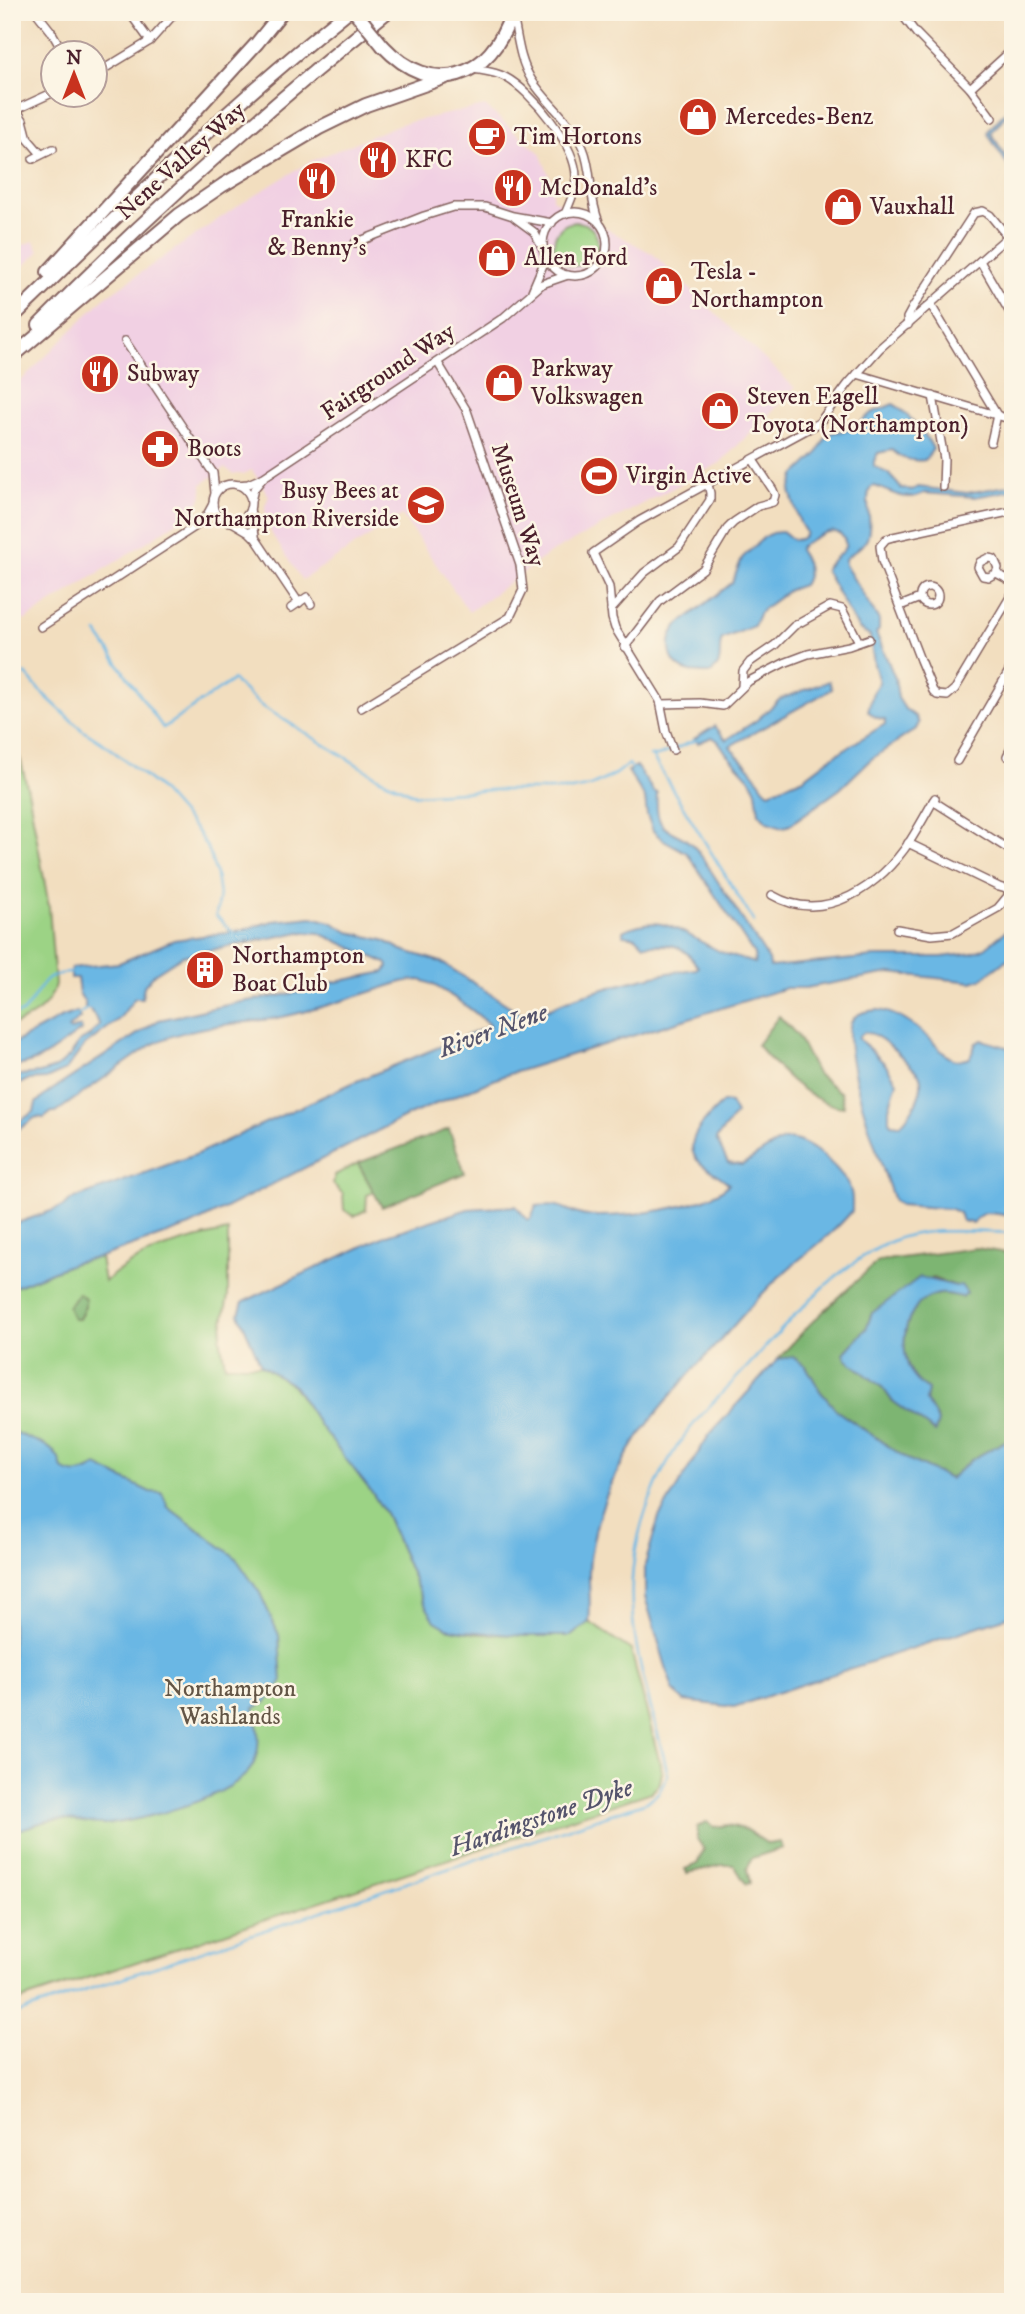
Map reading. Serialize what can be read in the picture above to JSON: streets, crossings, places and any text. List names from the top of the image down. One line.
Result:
{"streets":{"highway":["Nene Valley Way"],"street":["Fairground Way","Museum Way"]},"crossings":[["Fairground Way","Museum Way"]],"water":["River Nene","Hardingstone Dyke"],"parks":["Northampton Washlands"],"places":{"shop":["Mercedes-Benz","Vauxhall","Allen Ford","Tesla - Northampton","Parkway Volkswagen","Steven Eagell Toyota (Northampton)"],"cafe":["Tim Hortons"],"restaurant":["KFC","Frankie & Benny's","McDonald's","Subway"],"pharmacy":["Boots"],"sports":["Virgin Active"],"school or university":["Busy Bees at Northampton Riverside"],"building":["Northampton Boat Club"]},"north":"top"}
